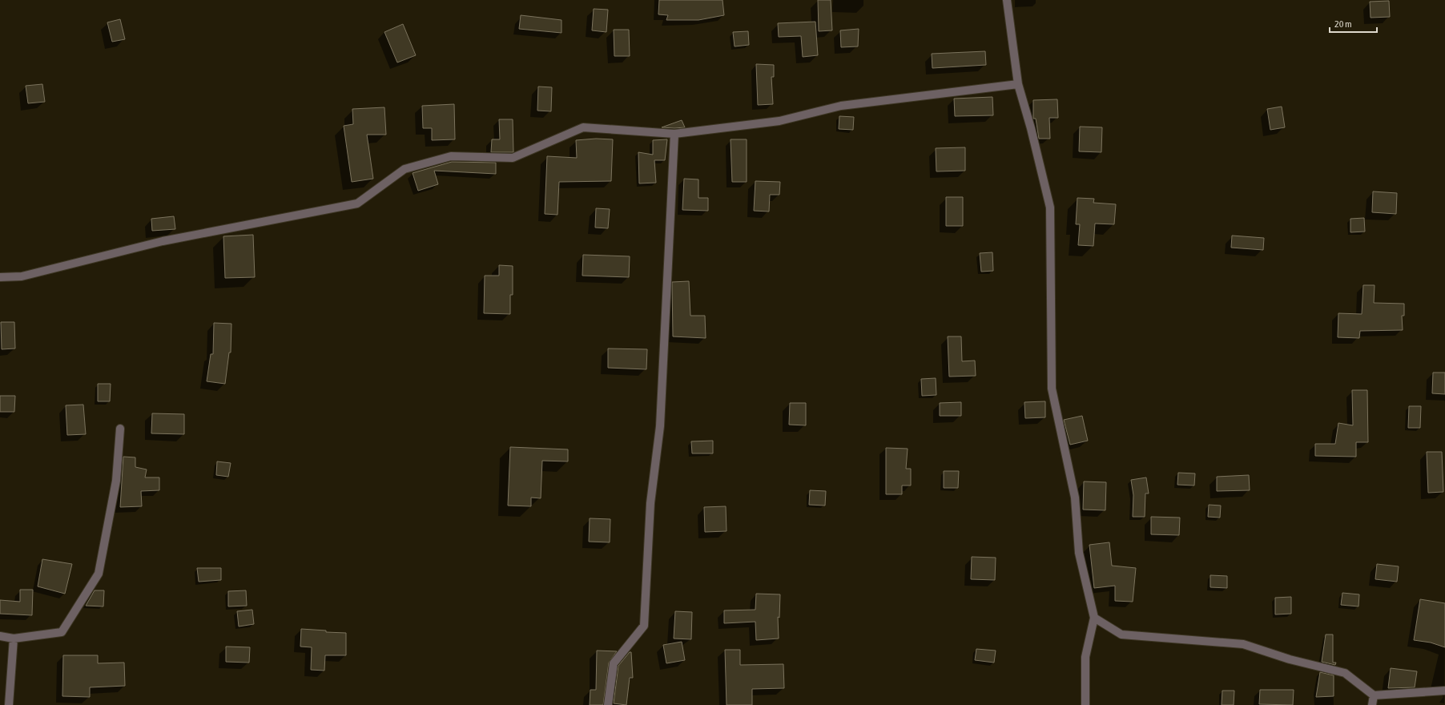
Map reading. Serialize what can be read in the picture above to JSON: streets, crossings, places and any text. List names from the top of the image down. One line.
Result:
{"scale_bar":"20 m"}
